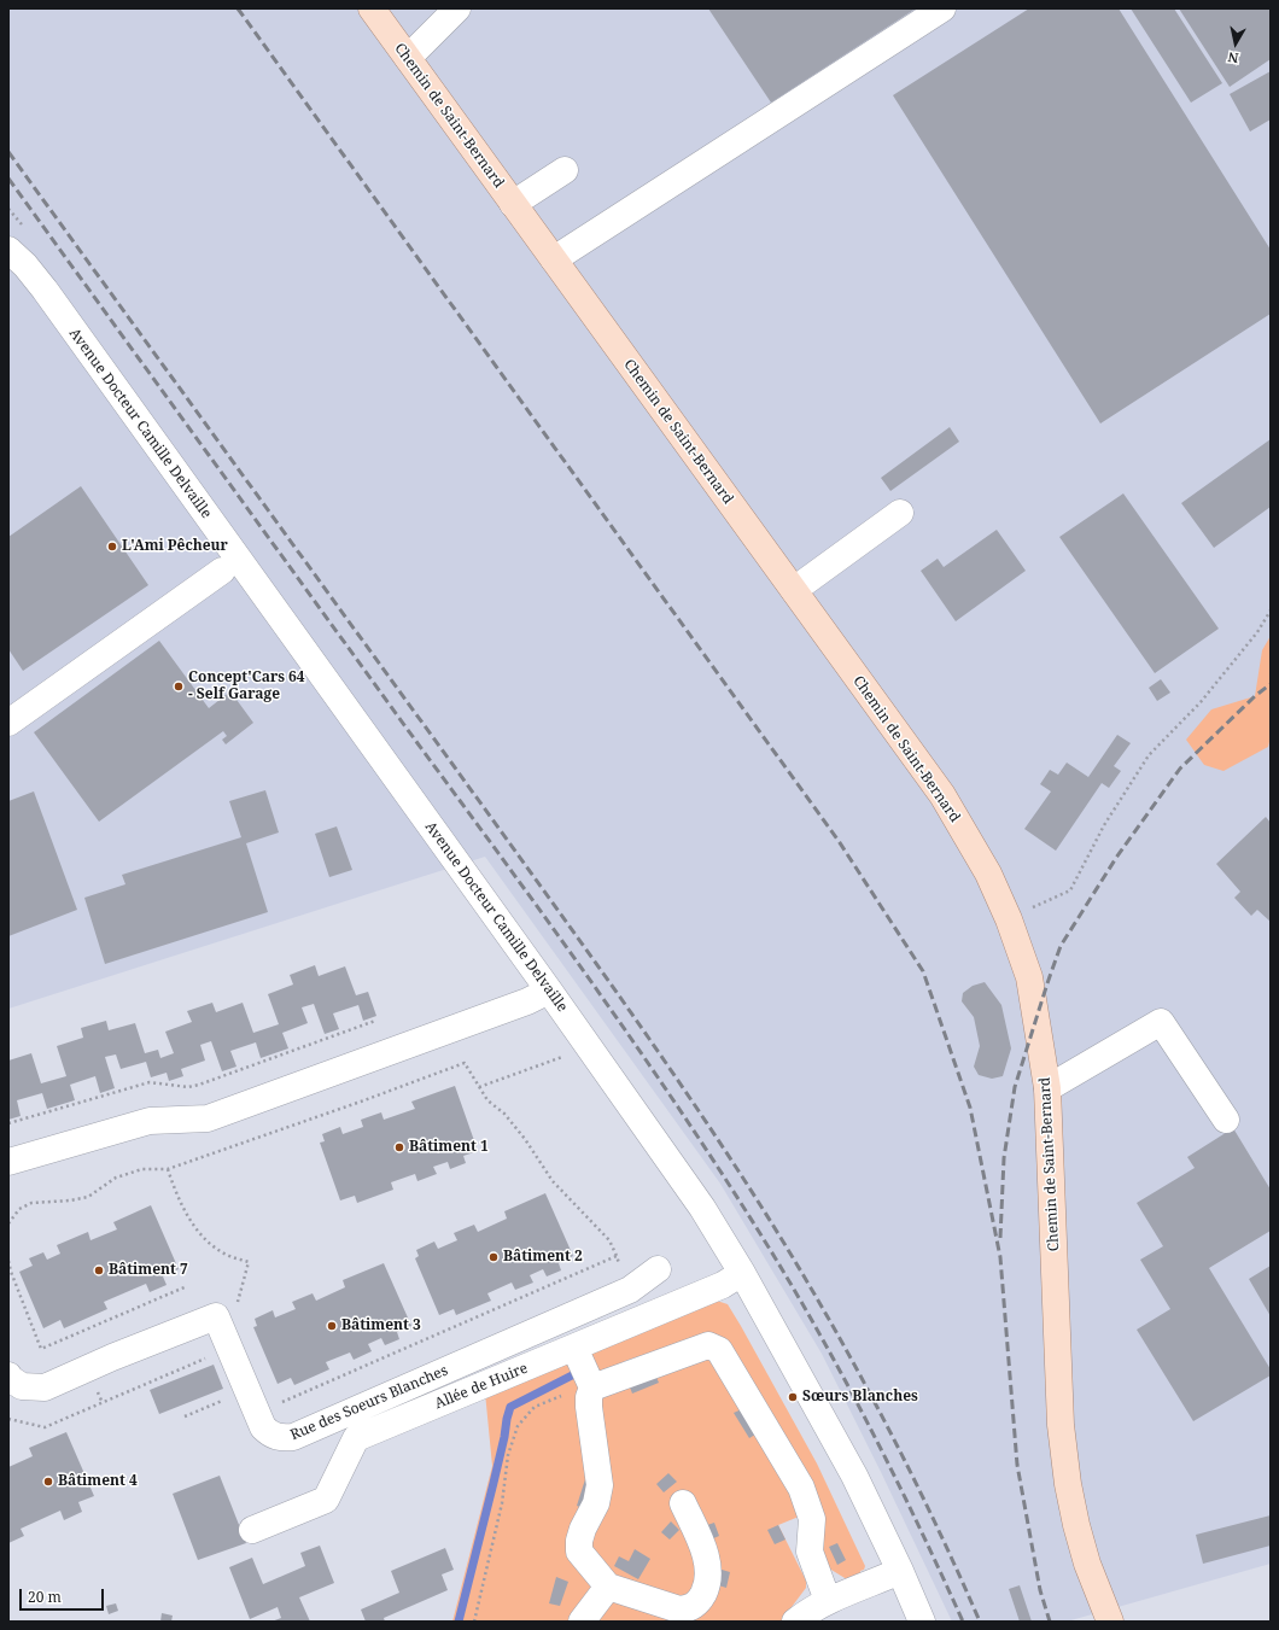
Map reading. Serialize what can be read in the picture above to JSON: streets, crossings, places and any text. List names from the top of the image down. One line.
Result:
{"streets":{"main road":["Chemin de Saint-Bernard"],"street":["Avenue Docteur Camille Delvaille","Allée de Huire","Rue des Soeurs Blanches"]},"crossings":[["Avenue Docteur Camille Delvaille","Allée de Huire"]],"places":["L'Ami Pêcheur","Concept'Cars 64 - Self Garage","Bâtiment 1","Bâtiment 2","Bâtiment 7","Bâtiment 3","Sœurs Blanches","Bâtiment 4"],"scale_bar":"20 m","north":"bottom"}
